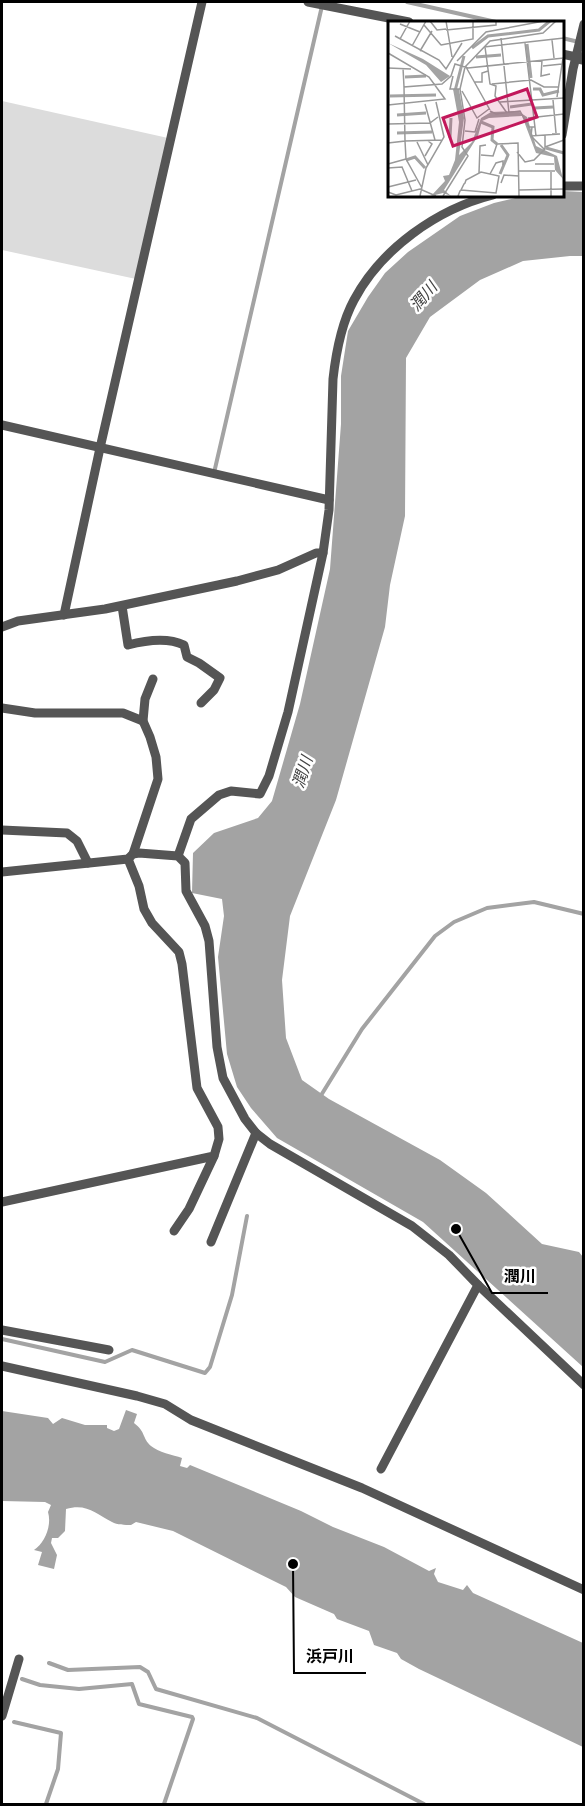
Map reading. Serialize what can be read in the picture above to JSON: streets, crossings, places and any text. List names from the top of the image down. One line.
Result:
{"water":["潤川"],"places":["潤川","浜戸川"]}
